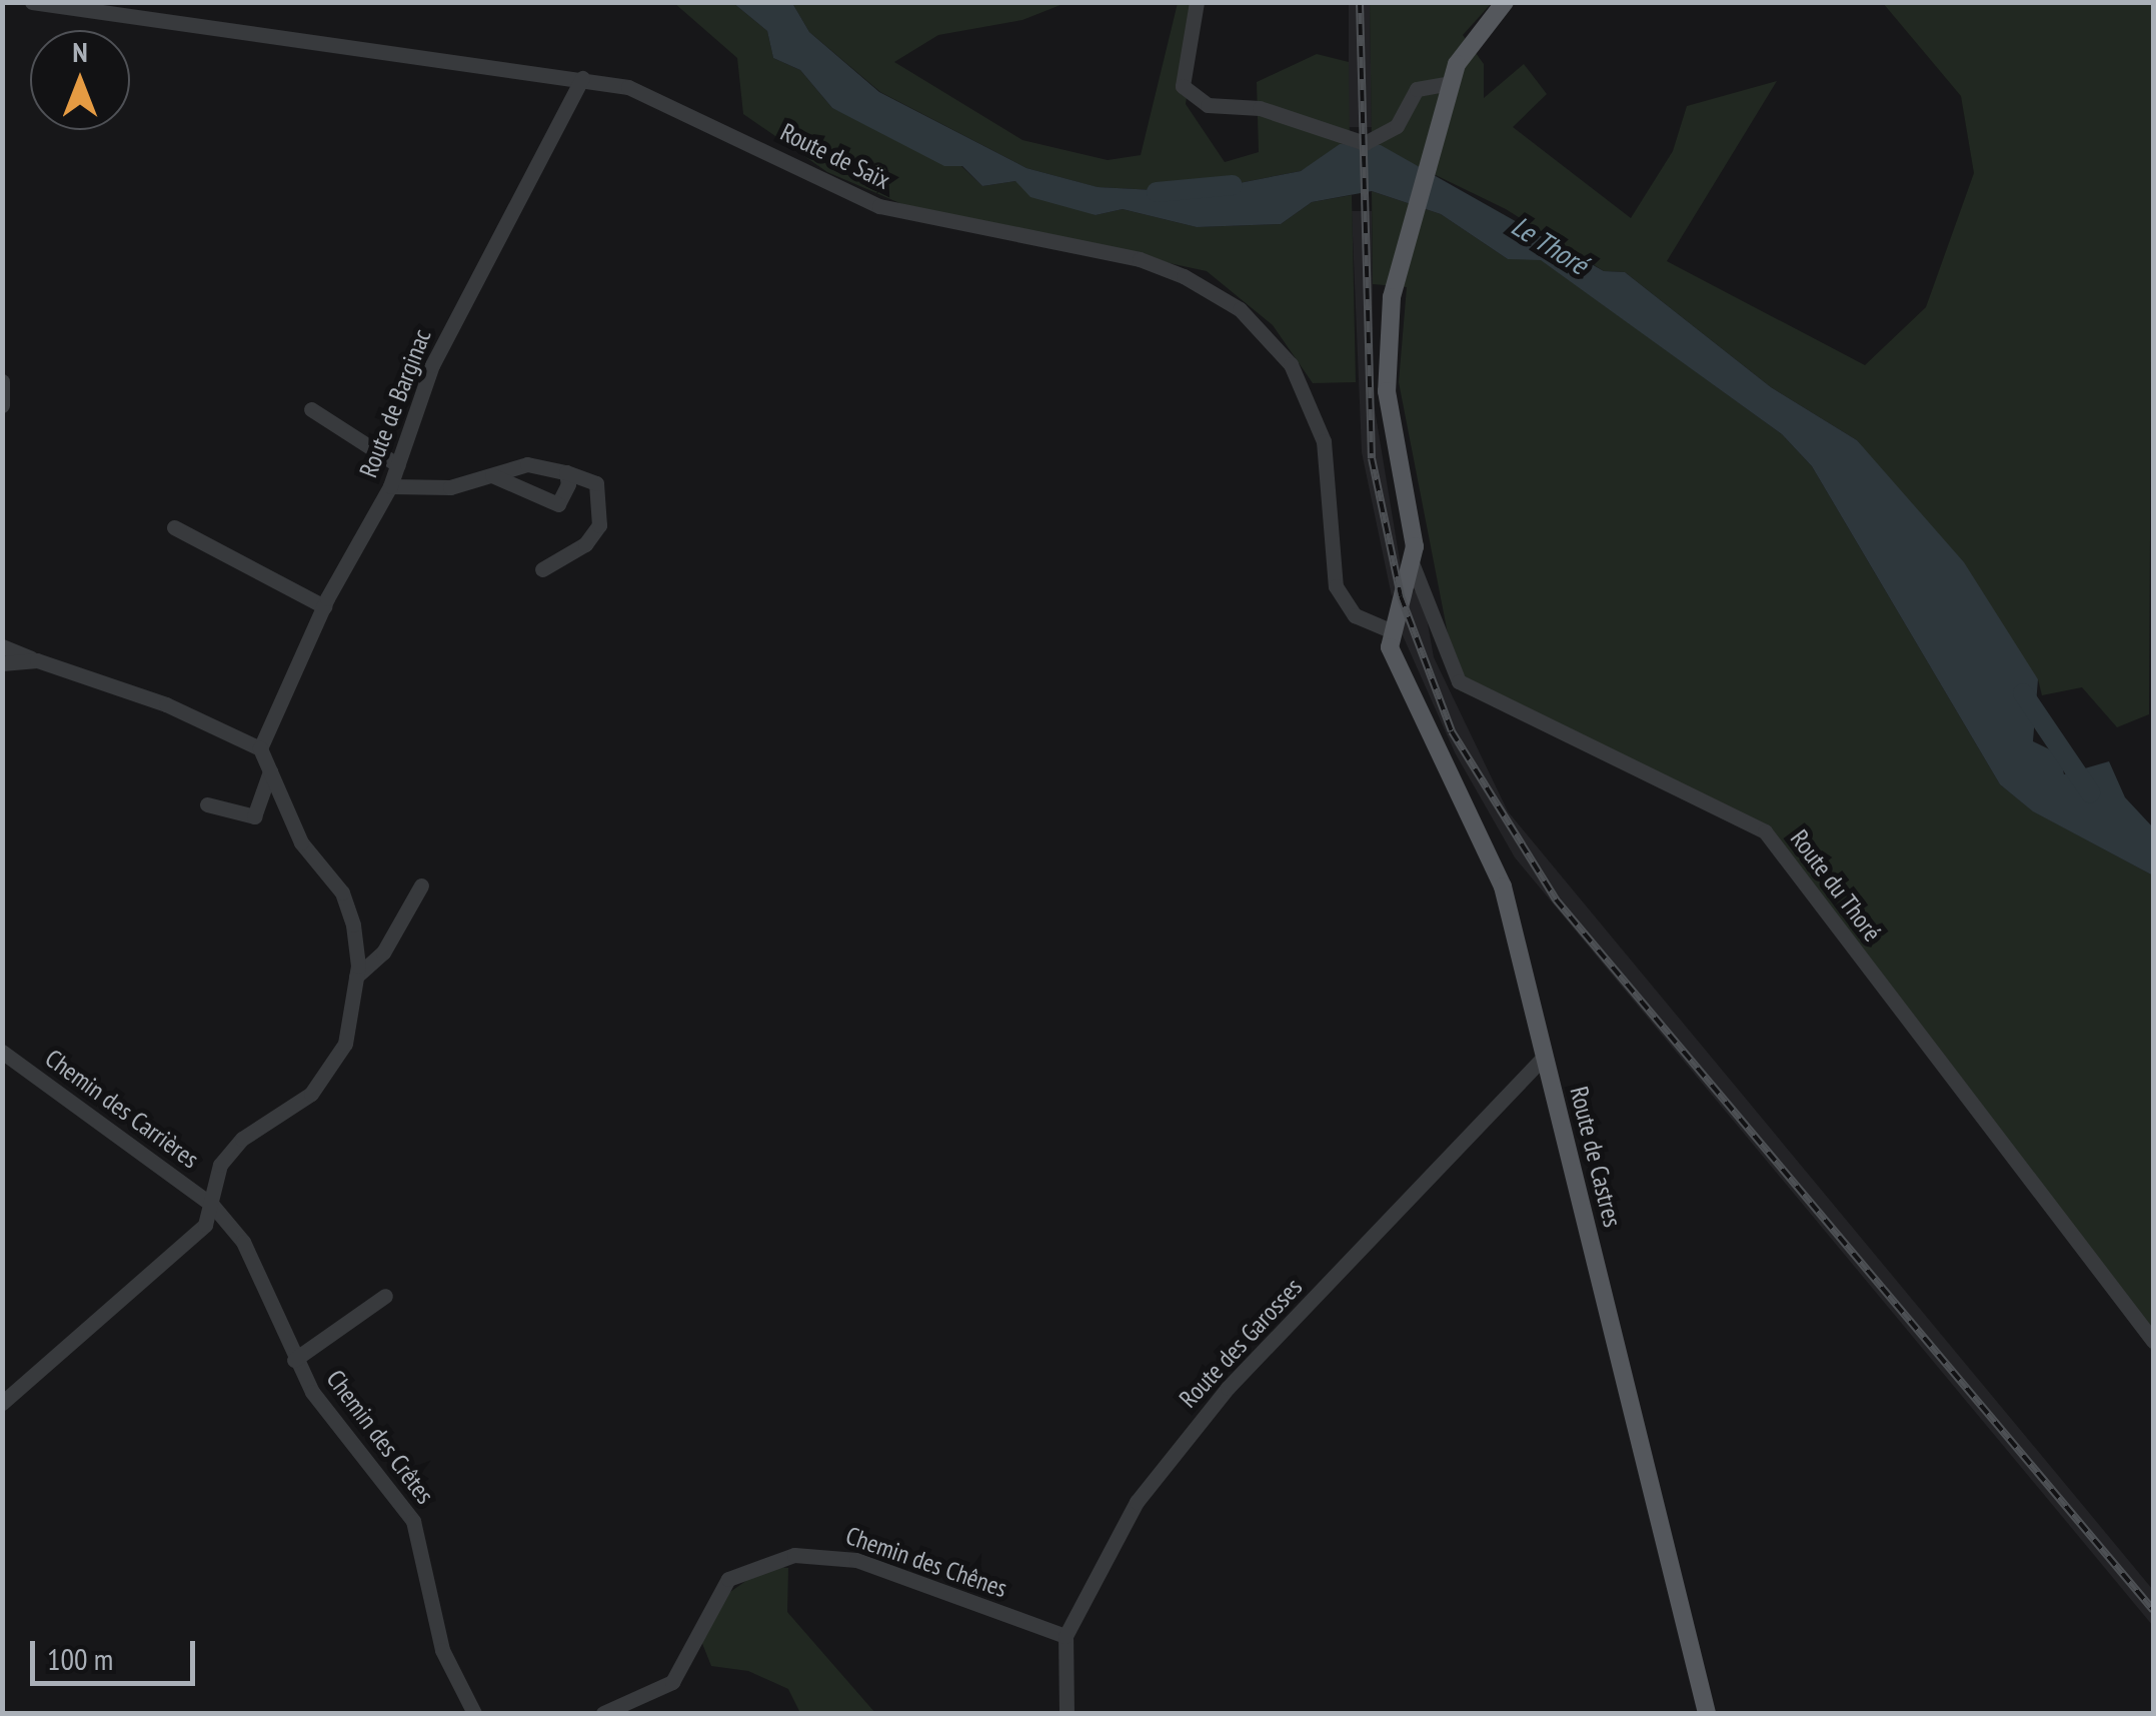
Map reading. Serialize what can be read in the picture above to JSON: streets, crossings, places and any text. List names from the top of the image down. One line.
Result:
{"streets":{"main road":["Route de Castres"],"street":["Route de Saïx","Route de Barginac","Route du Thoré","Chemin des Carrières","Route des Garosses","Chemin des Crêtes","Chemin des Chênes"]},"crossings":[["Route de Saïx","Route de Barginac"],["Route de Saïx","Route de Castres"],["Chemin des Carrières","Chemin des Crêtes"],["Route de Castres","Route des Garosses"],["Route des Garosses","Chemin des Chênes"]],"water":["Le Thoré"],"scale_bar":"100 m","north":"top"}
